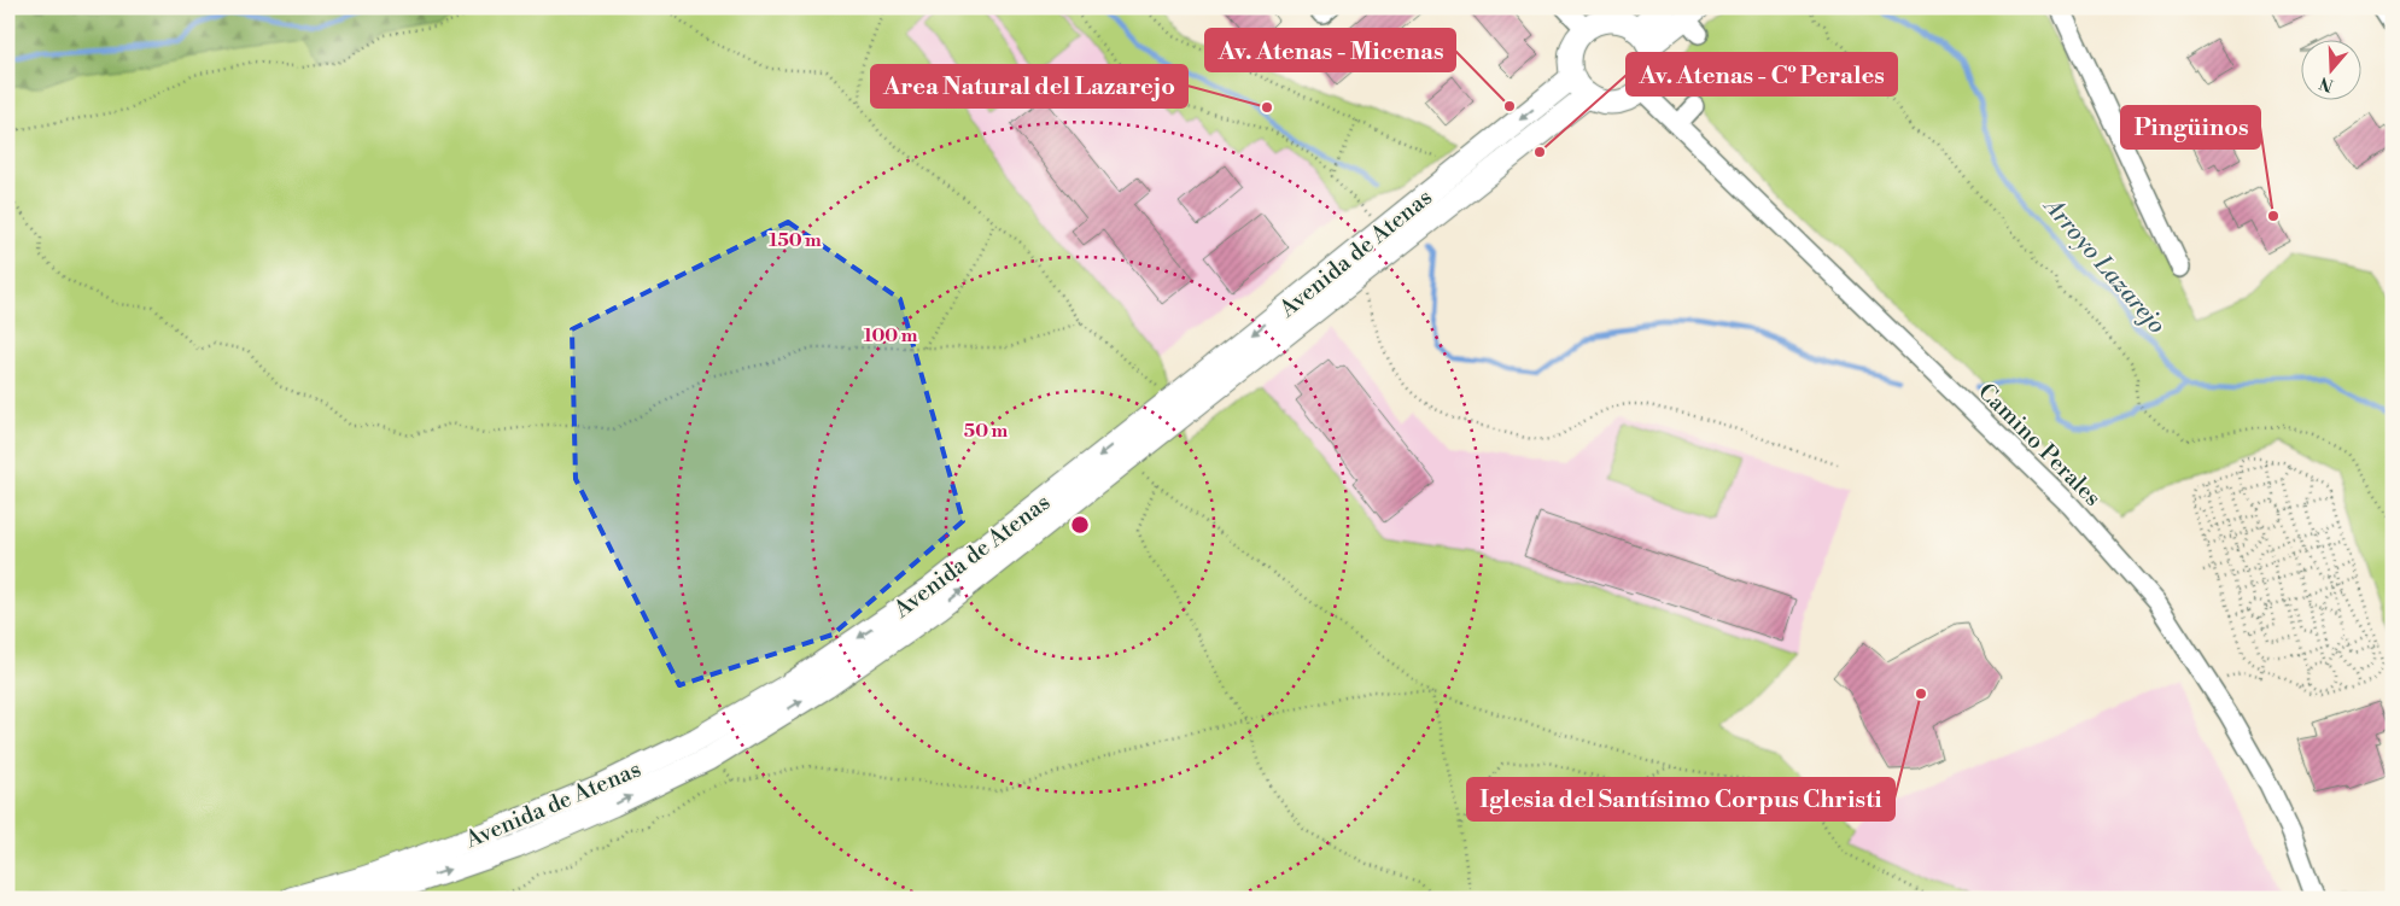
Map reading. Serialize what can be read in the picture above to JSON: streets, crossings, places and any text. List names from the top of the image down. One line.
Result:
{"streets":{"main road":["Avenida de Atenas"],"street":["Camino Perales"]},"crossings":[["Avenida de Atenas","Camino Perales"]],"water":["Arroyo Lazarejo"],"places":["Av. Atenas - Micenas","Area Natural del Lazarejo","Av. Atenas - Cº Perales","Pingüinos","Iglesia del Santísimo Corpus Christi"],"north":"bottom","rings":["150 m","100 m","50 m"]}
